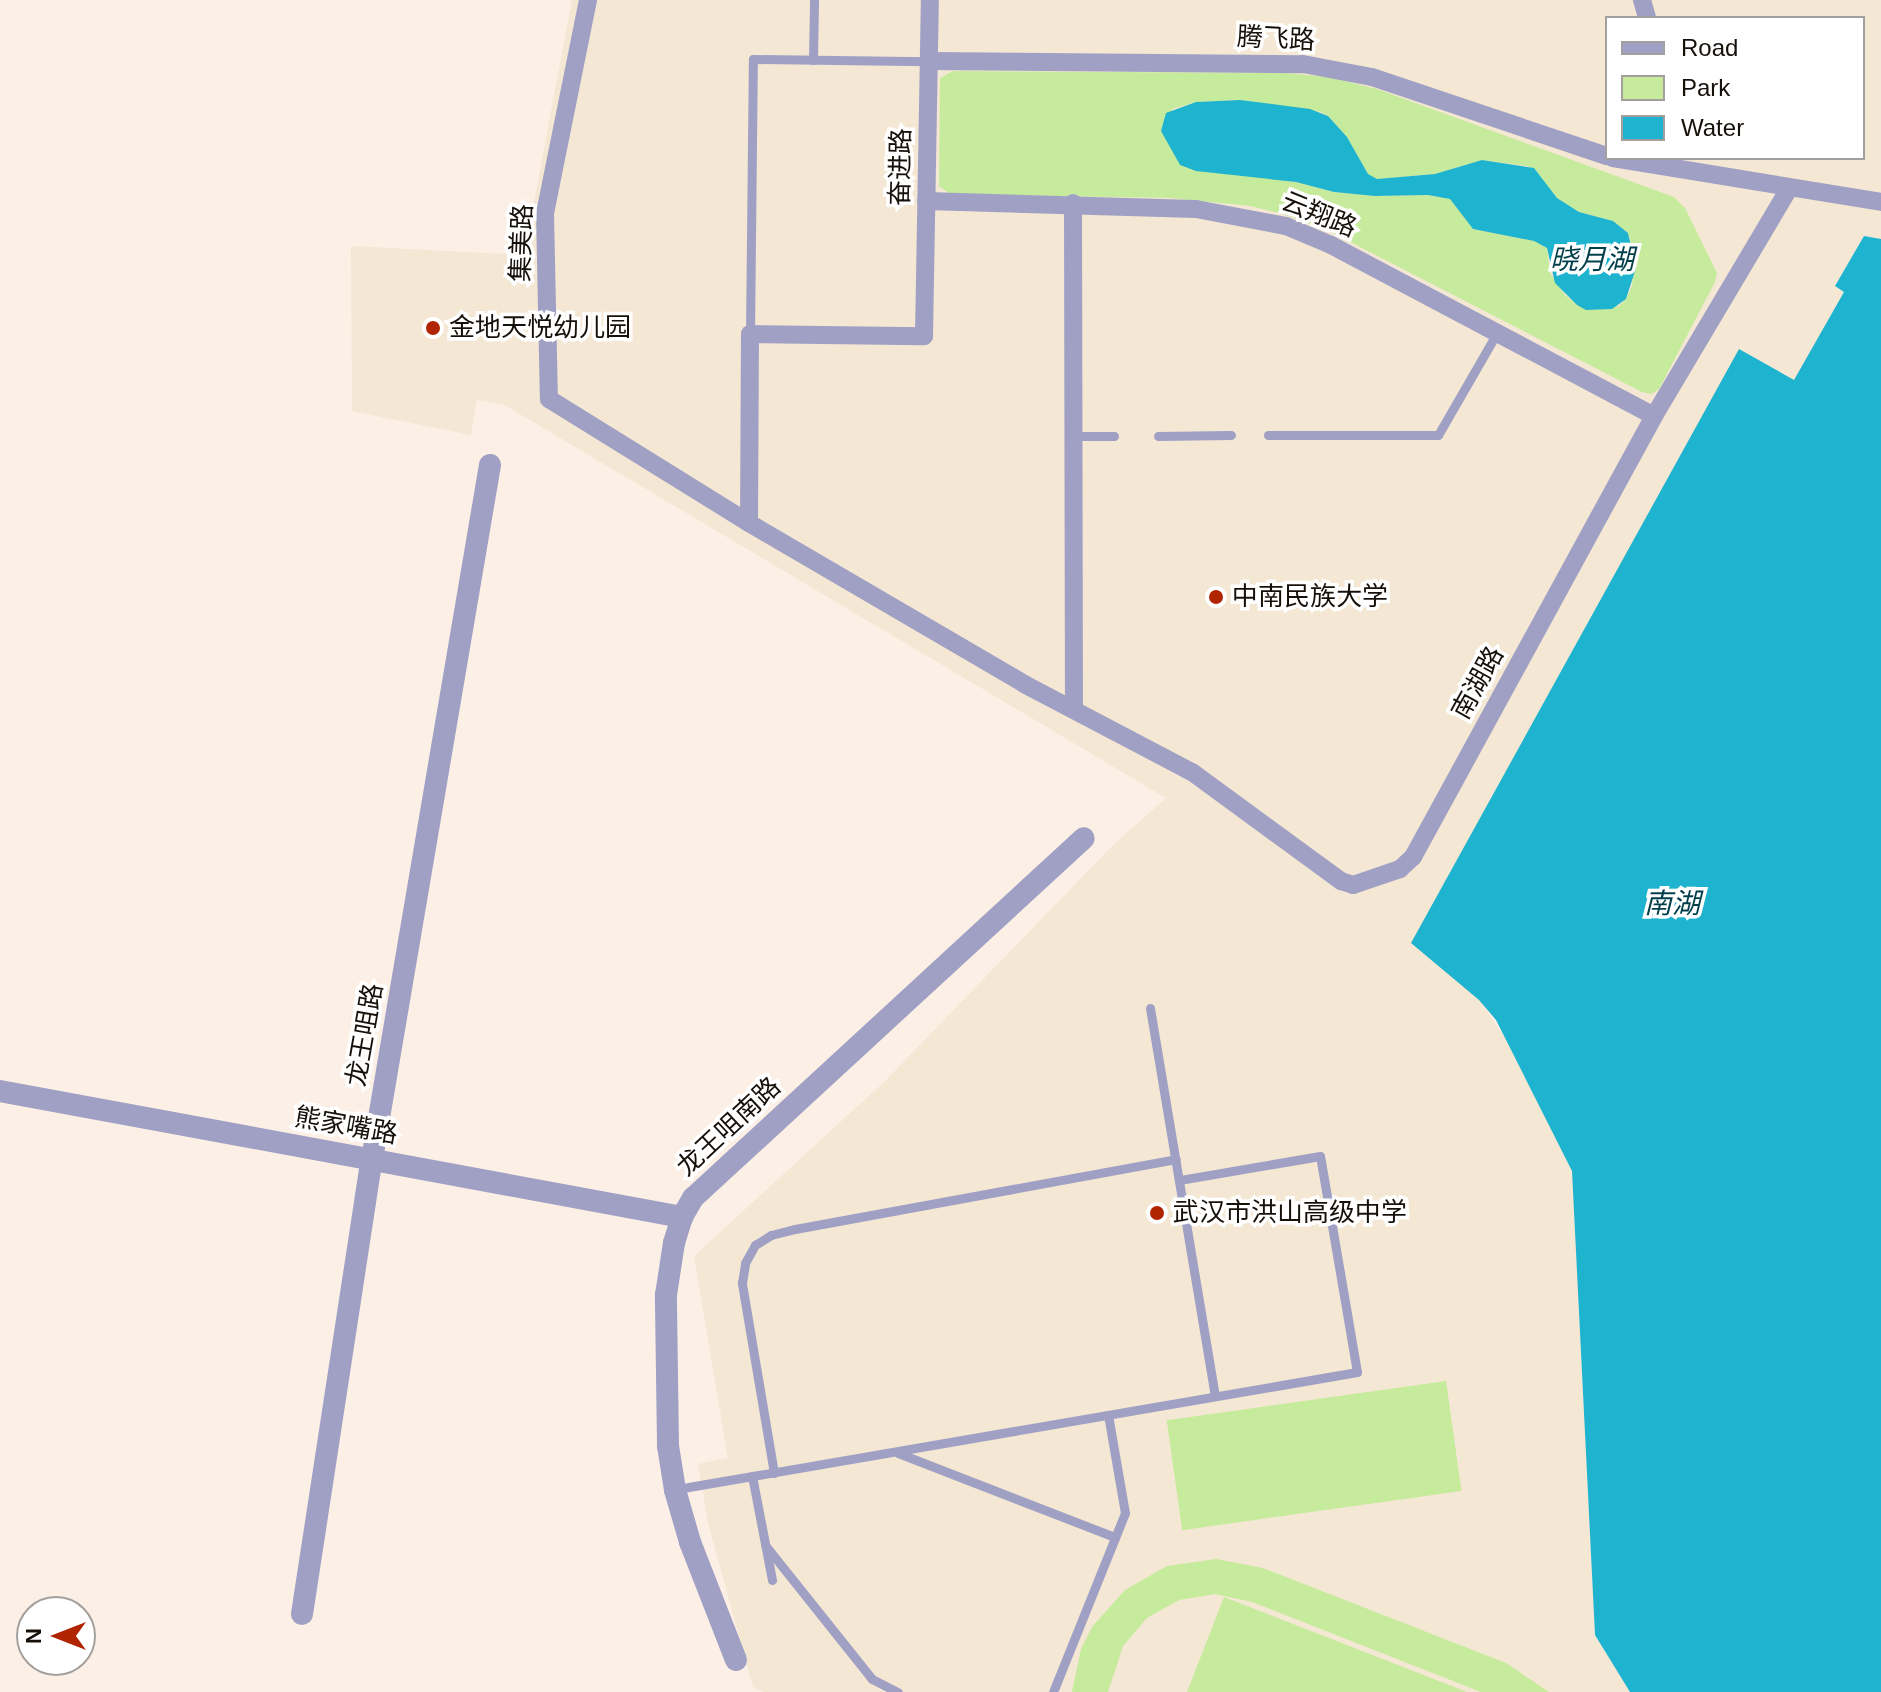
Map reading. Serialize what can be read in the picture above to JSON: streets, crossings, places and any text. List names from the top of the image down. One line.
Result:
{"streets":{"street":["腾飞路","奋进路","云翔路","集美路","南湖路","龙王咀路","熊家嘴路","龙王咀南路"]},"crossings":[["腾飞路","奋进路"],["奋进路","云翔路"],["云翔路","南湖路"],["集美路","南湖路"],["龙王咀路","熊家嘴路"],["熊家嘴路","龙王咀南路"]],"water":["晓月湖","南湖"],"places":["金地天悦幼儿园","中南民族大学","武汉市洪山高级中学"],"legend":["Road","Park","Water"],"north":"left"}
